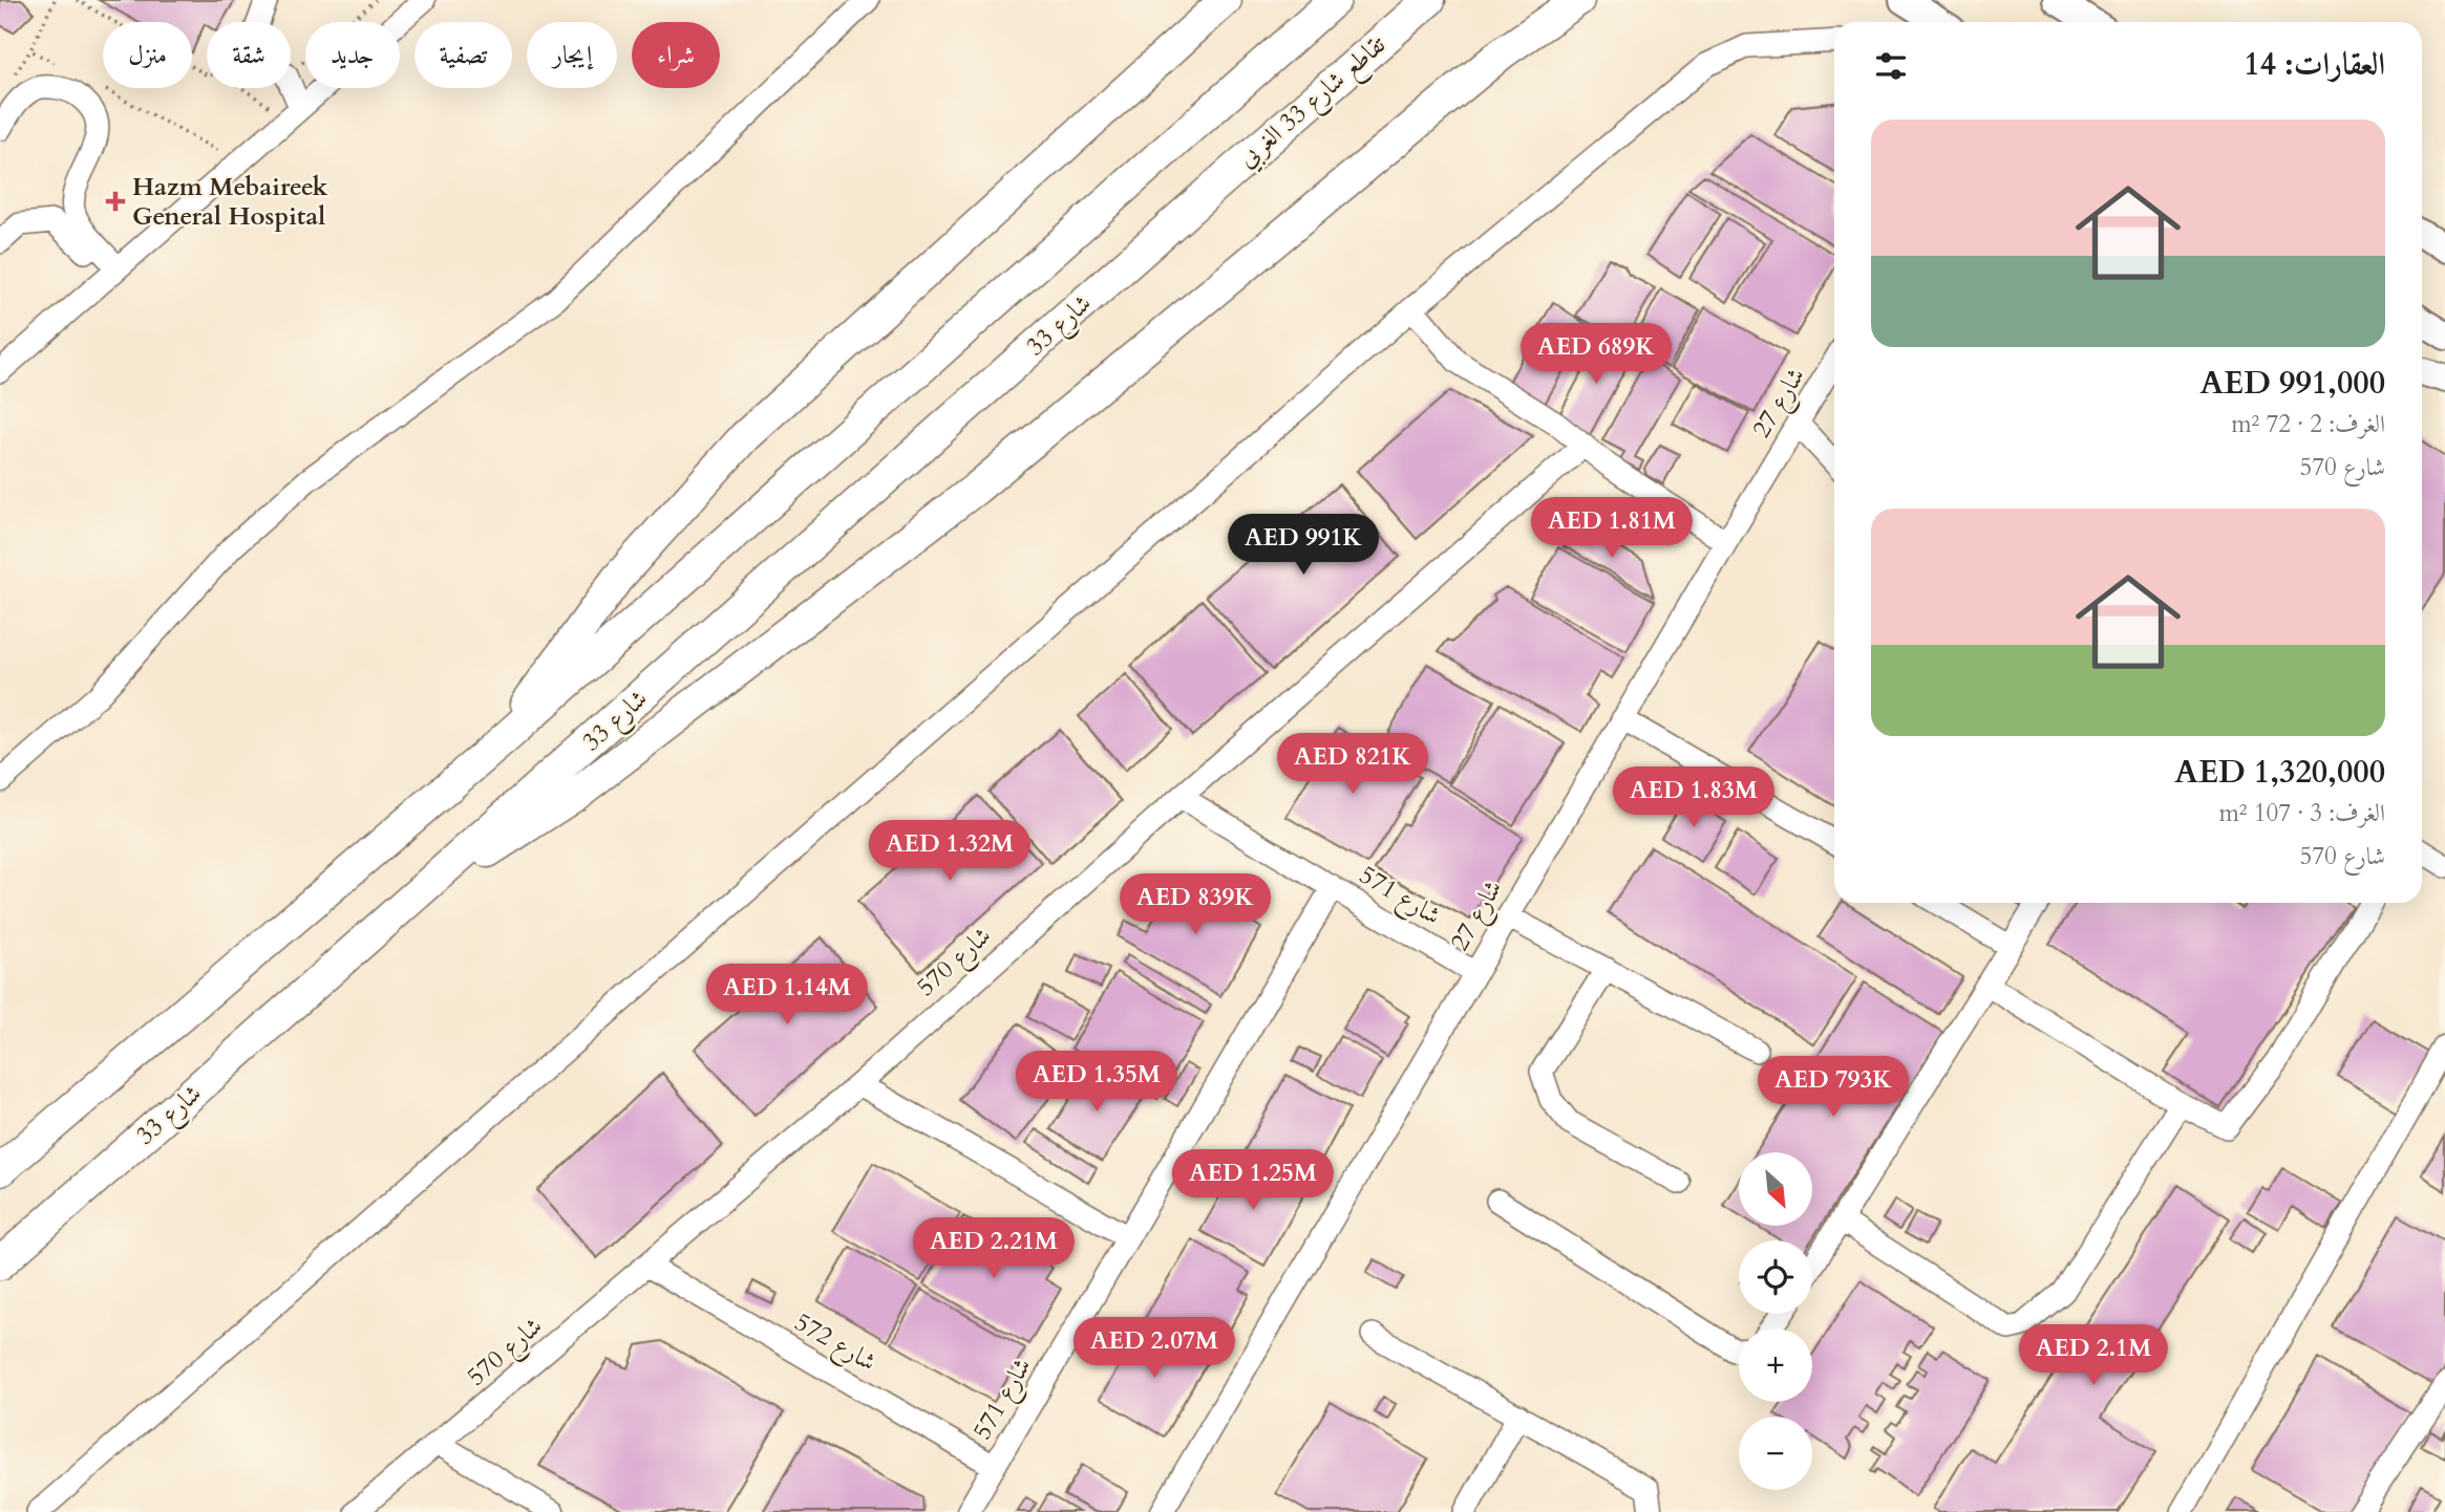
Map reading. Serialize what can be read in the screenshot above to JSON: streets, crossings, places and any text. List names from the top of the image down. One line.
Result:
{"streets":{"highway":["تقاطع شارع 33 الغربي","شارع 33"],"street":["شارع 27","شارع 571","شارع 570","شارع 572"]},"crossings":[["تقاطع شارع 33 الغربي","شارع 33"],["شارع 27","شارع 571"],["شارع 571","شارع 570"],["شارع 571","شارع 572"],["شارع 570","شارع 572"]],"places":{"health":["Hazm Mebaireek General Hospital"]},"north":"bottom right","page":{"chip":["شراء","إيجار","تصفية","جديد","شقة","منزل"],"heading":"العقارات: 14","list":[{"name":"AED 991,000","note":"الغرف: 2 · 72 m² · شارع 570"},{"name":"AED 1,320,000","note":"الغرف: 3 · 107 m² · شارع 570"}],"price":["AED 689K","AED 1.81M","AED 991K","AED 821K","AED 1.83M","AED 1.32M","AED 839K","AED 1.14M","AED 1.35M","AED 793K","AED 1.25M","AED 2.21M","AED 2.07M","AED 2.1M"],"map_buttons":["+","−"]}}
